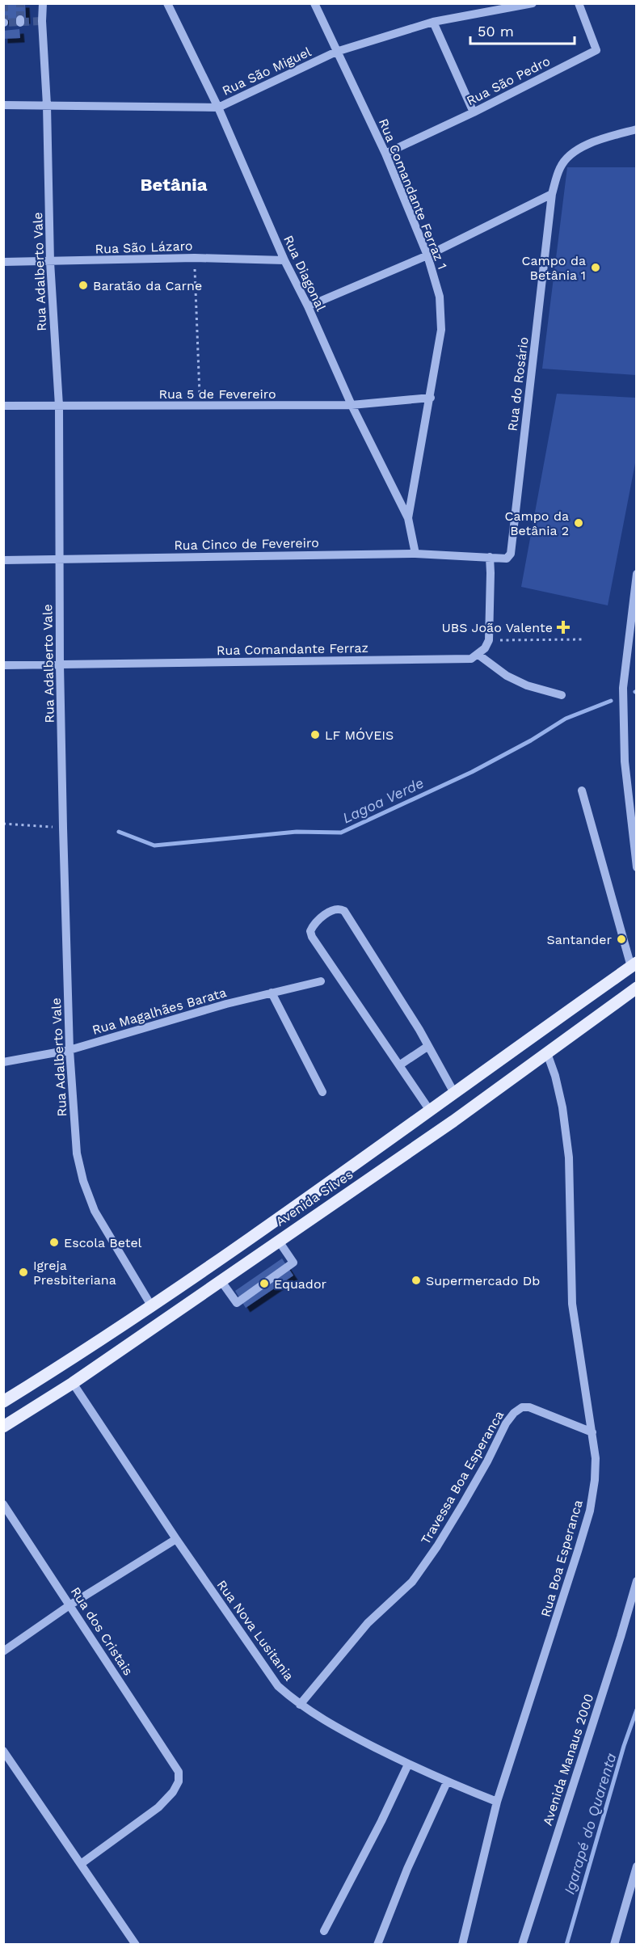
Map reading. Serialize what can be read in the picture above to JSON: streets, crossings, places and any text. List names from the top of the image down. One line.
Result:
{"streets":{"main road":["Avenida Silves"],"street":["Rua São Miguel","Rua São Pedro","Rua Comandante Ferraz 1","Rua São Lázaro","Rua Adalberto Vale","Rua Diagonal","Rua do Rosário","Rua 5 de Fevereiro","Rua Cinco de Fevereiro","Rua Comandante Ferraz","Rua Magalhães Barata","Travessa Boa Esperanca","Rua Boa Esperanca","Rua Nova Lusitania","Rua dos Cristais","Avenida Manaus 2000"]},"crossings":[["Rua São Miguel","Rua Comandante Ferraz 1"],["Rua São Miguel","Rua Adalberto Vale"],["Rua São Miguel","Rua Diagonal"],["Rua São Pedro","Rua Comandante Ferraz 1"],["Rua Comandante Ferraz 1","Rua Diagonal"],["Rua Comandante Ferraz 1","Rua 5 de Fevereiro"],["Rua São Lázaro","Rua Adalberto Vale"],["Rua São Lázaro","Rua Diagonal"],["Rua Adalberto Vale","Rua 5 de Fevereiro"],["Rua Adalberto Vale","Rua Cinco de Fevereiro"],["Rua Adalberto Vale","Rua Comandante Ferraz"],["Rua Adalberto Vale","Rua Magalhães Barata"],["Rua Adalberto Vale","Avenida Silves"],["Rua Diagonal","Rua 5 de Fevereiro"],["Rua Diagonal","Rua Cinco de Fevereiro"],["Rua do Rosário","Rua Cinco de Fevereiro"],["Avenida Silves","Rua Boa Esperanca"],["Avenida Silves","Rua Nova Lusitania"],["Travessa Boa Esperanca","Rua Boa Esperanca"],["Travessa Boa Esperanca","Rua Nova Lusitania"],["Rua Boa Esperanca","Rua Nova Lusitania"]],"districts":["Betânia"],"water":["Lagoa Verde","Igarapé do Quarenta"],"places":{"other":["Campo da Betânia 1","Baratão da Carne","Campo da Betânia 2","LF MÓVEIS","Santander","Escola Betel","Igreja Presbiteriana","Supermercado Db","Equador"],"health":["UBS João Valente"]},"scale_bar":"50 m"}
